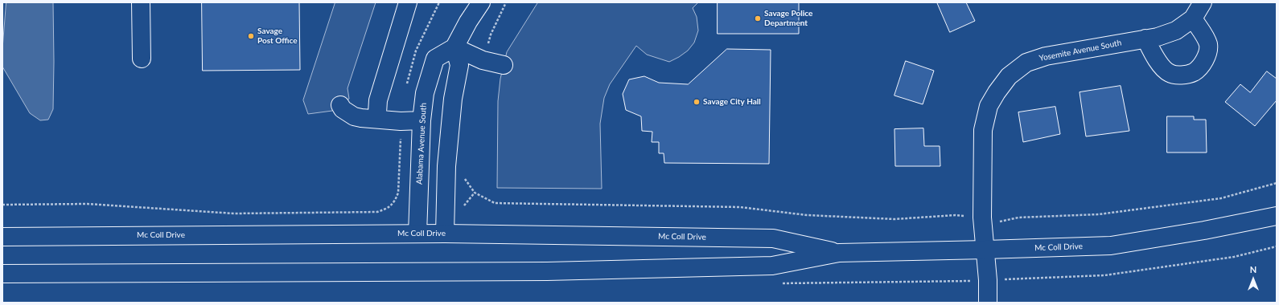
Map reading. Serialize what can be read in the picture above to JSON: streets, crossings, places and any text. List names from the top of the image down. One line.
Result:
{"streets":{"main road":["Yosemite Avenue South","Alabama Avenue South","Mc Coll Drive"]},"crossings":[["Yosemite Avenue South","Mc Coll Drive"],["Alabama Avenue South","Mc Coll Drive"]],"places":["Savage Police Department","Savage Post Office","Savage City Hall"],"north":"top"}
